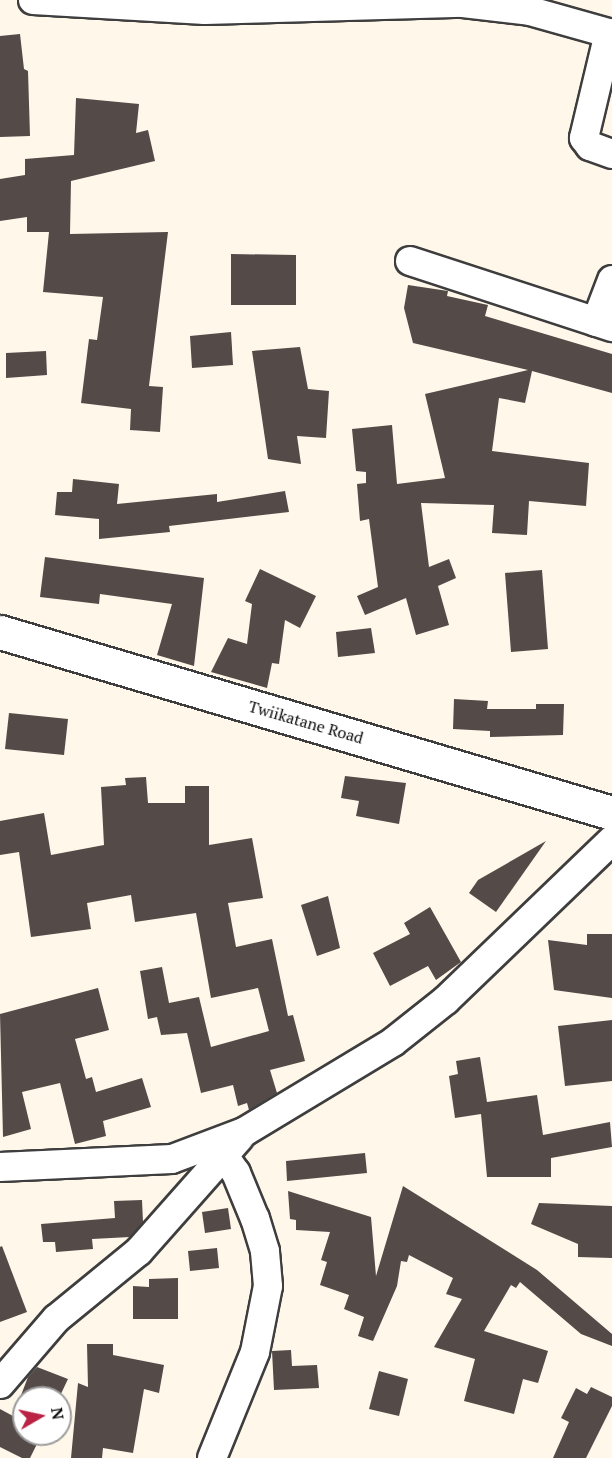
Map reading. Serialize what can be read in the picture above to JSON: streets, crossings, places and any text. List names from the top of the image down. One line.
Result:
{"streets":{"street":["Twiikatane Road"]},"north":"right"}
